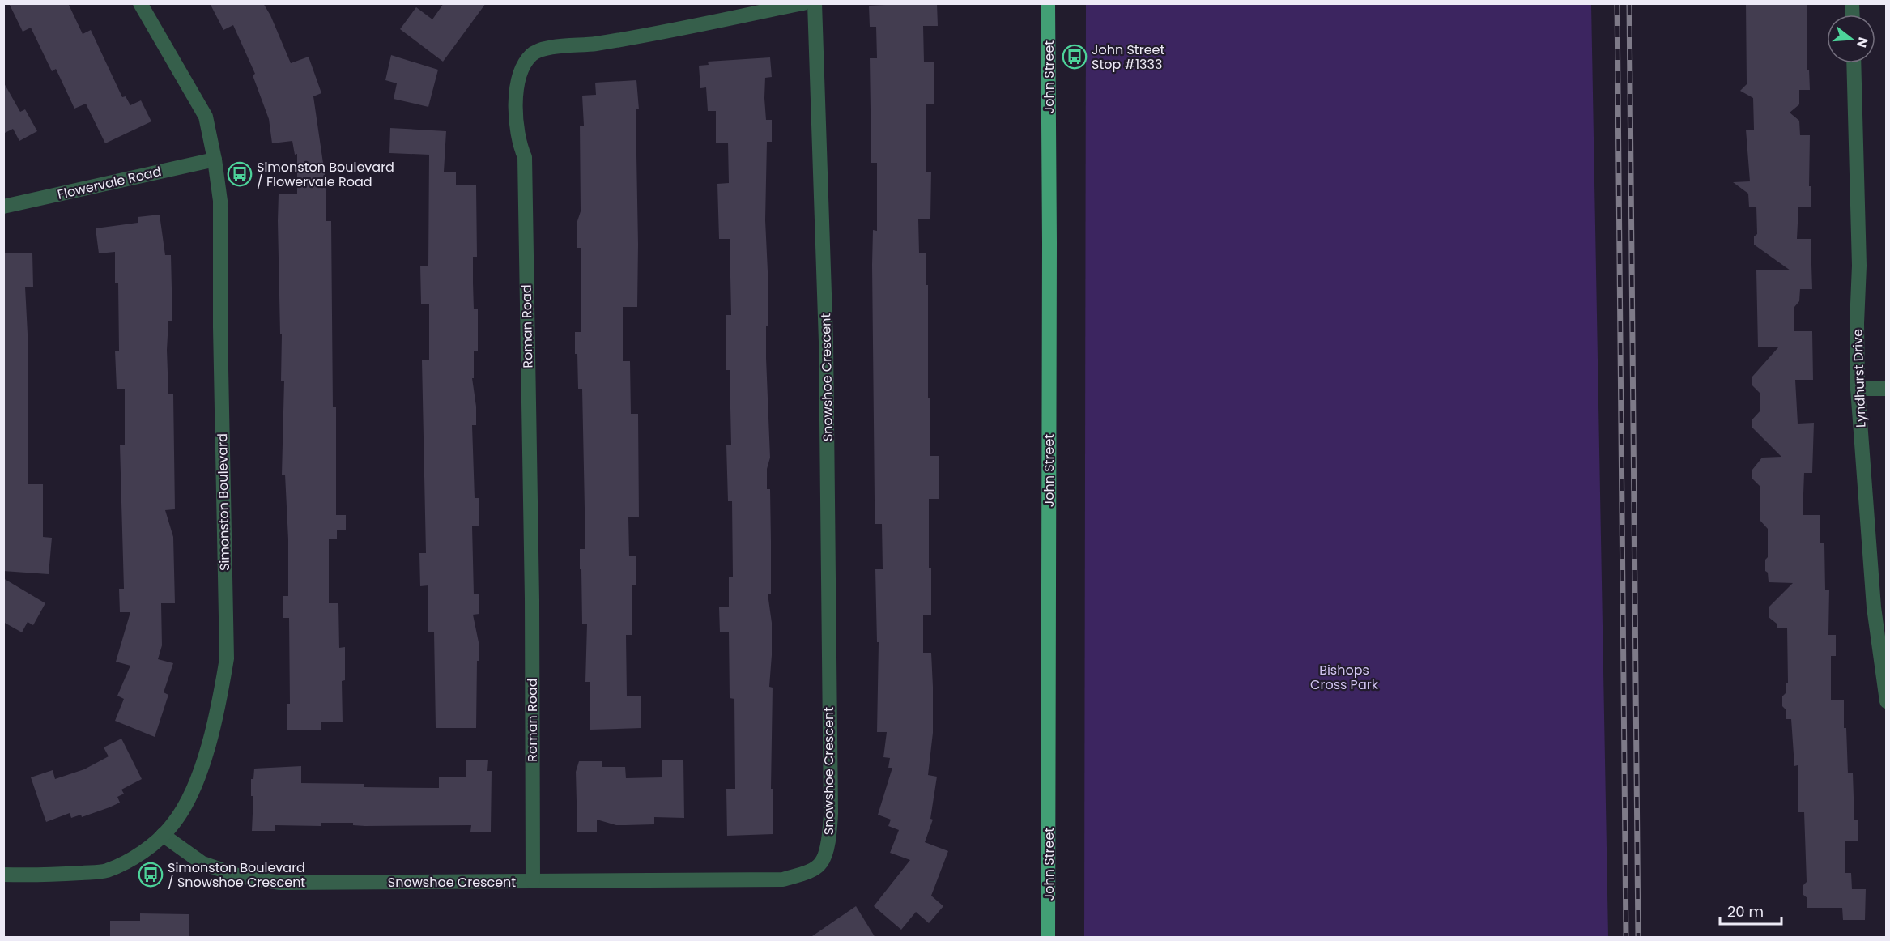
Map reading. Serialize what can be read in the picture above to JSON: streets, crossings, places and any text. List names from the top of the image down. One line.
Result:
{"streets":{"main road":["John Street"],"street":["Flowervale Road","Roman Road","Snowshoe Crescent","Lyndhurst Drive","Simonston Boulevard"]},"crossings":[["Flowervale Road","Simonston Boulevard"],["Roman Road","Snowshoe Crescent"],["Snowshoe Crescent","Simonston Boulevard"]],"parks":["Bishops Cross Park"],"places":{"bus stop":["John Street Stop #1333","Simonston Boulevard / Flowervale Road","Simonston Boulevard / Snowshoe Crescent"]},"scale_bar":"20 m","north":"right"}
